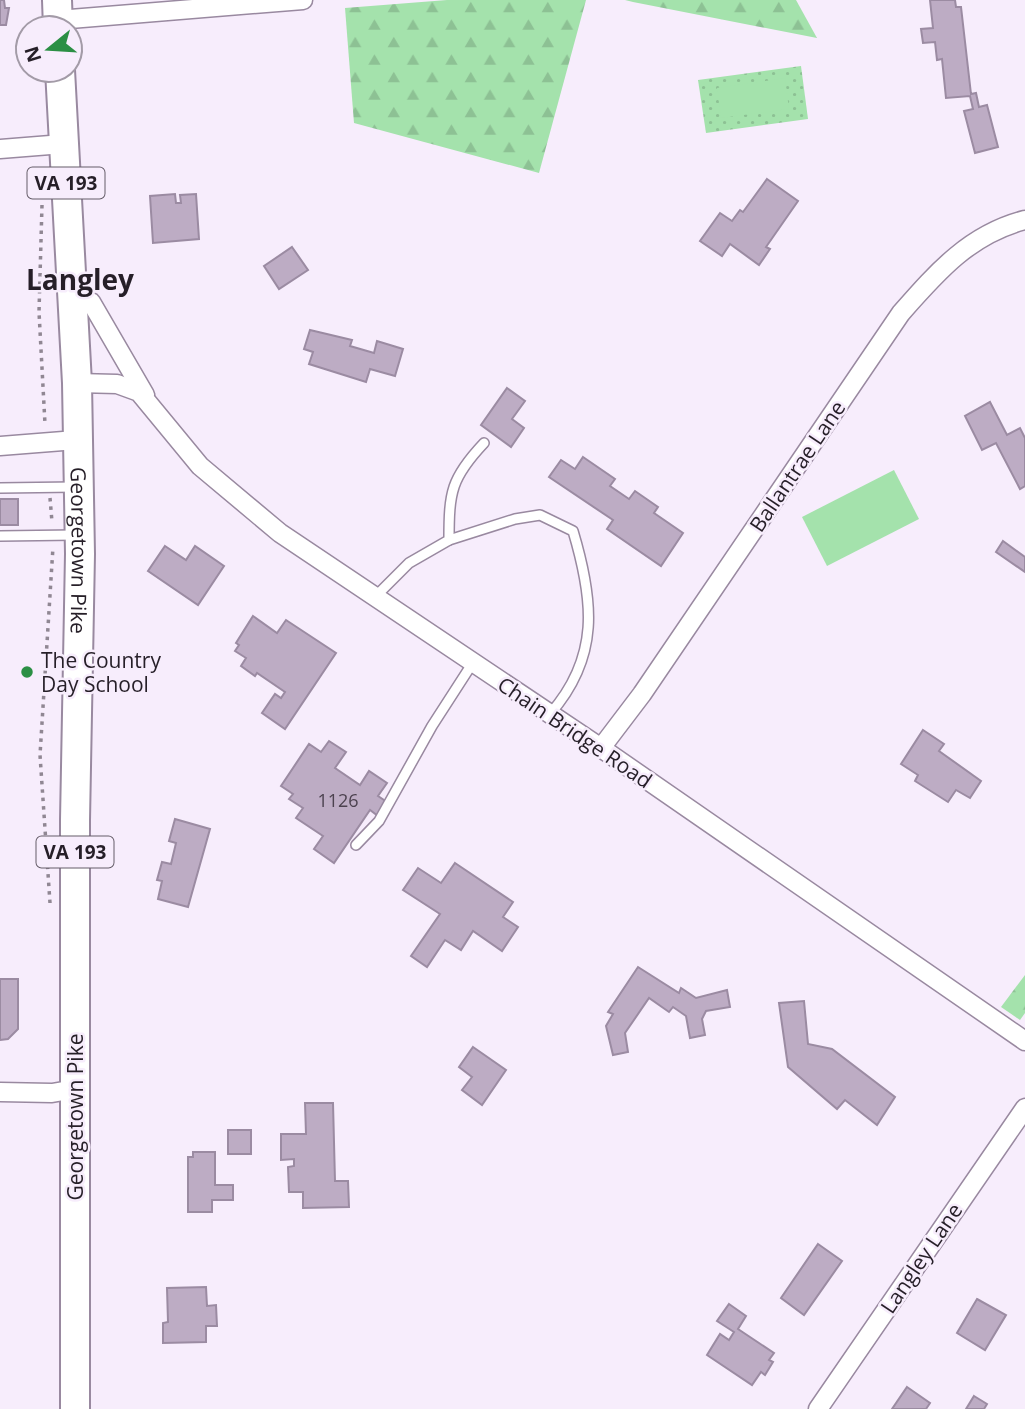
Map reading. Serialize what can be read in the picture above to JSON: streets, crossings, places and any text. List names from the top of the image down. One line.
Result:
{"streets":{"main road":["VA 193","Georgetown Pike"],"street":["Ballantrae Lane","Chain Bridge Road","Langley Lane"]},"crossings":[["Ballantrae Lane","Chain Bridge Road"],["Georgetown Pike","Chain Bridge Road"]],"districts":["Langley"],"places":["The Country Day School"],"house_numbers":["1126"],"north":"left"}
